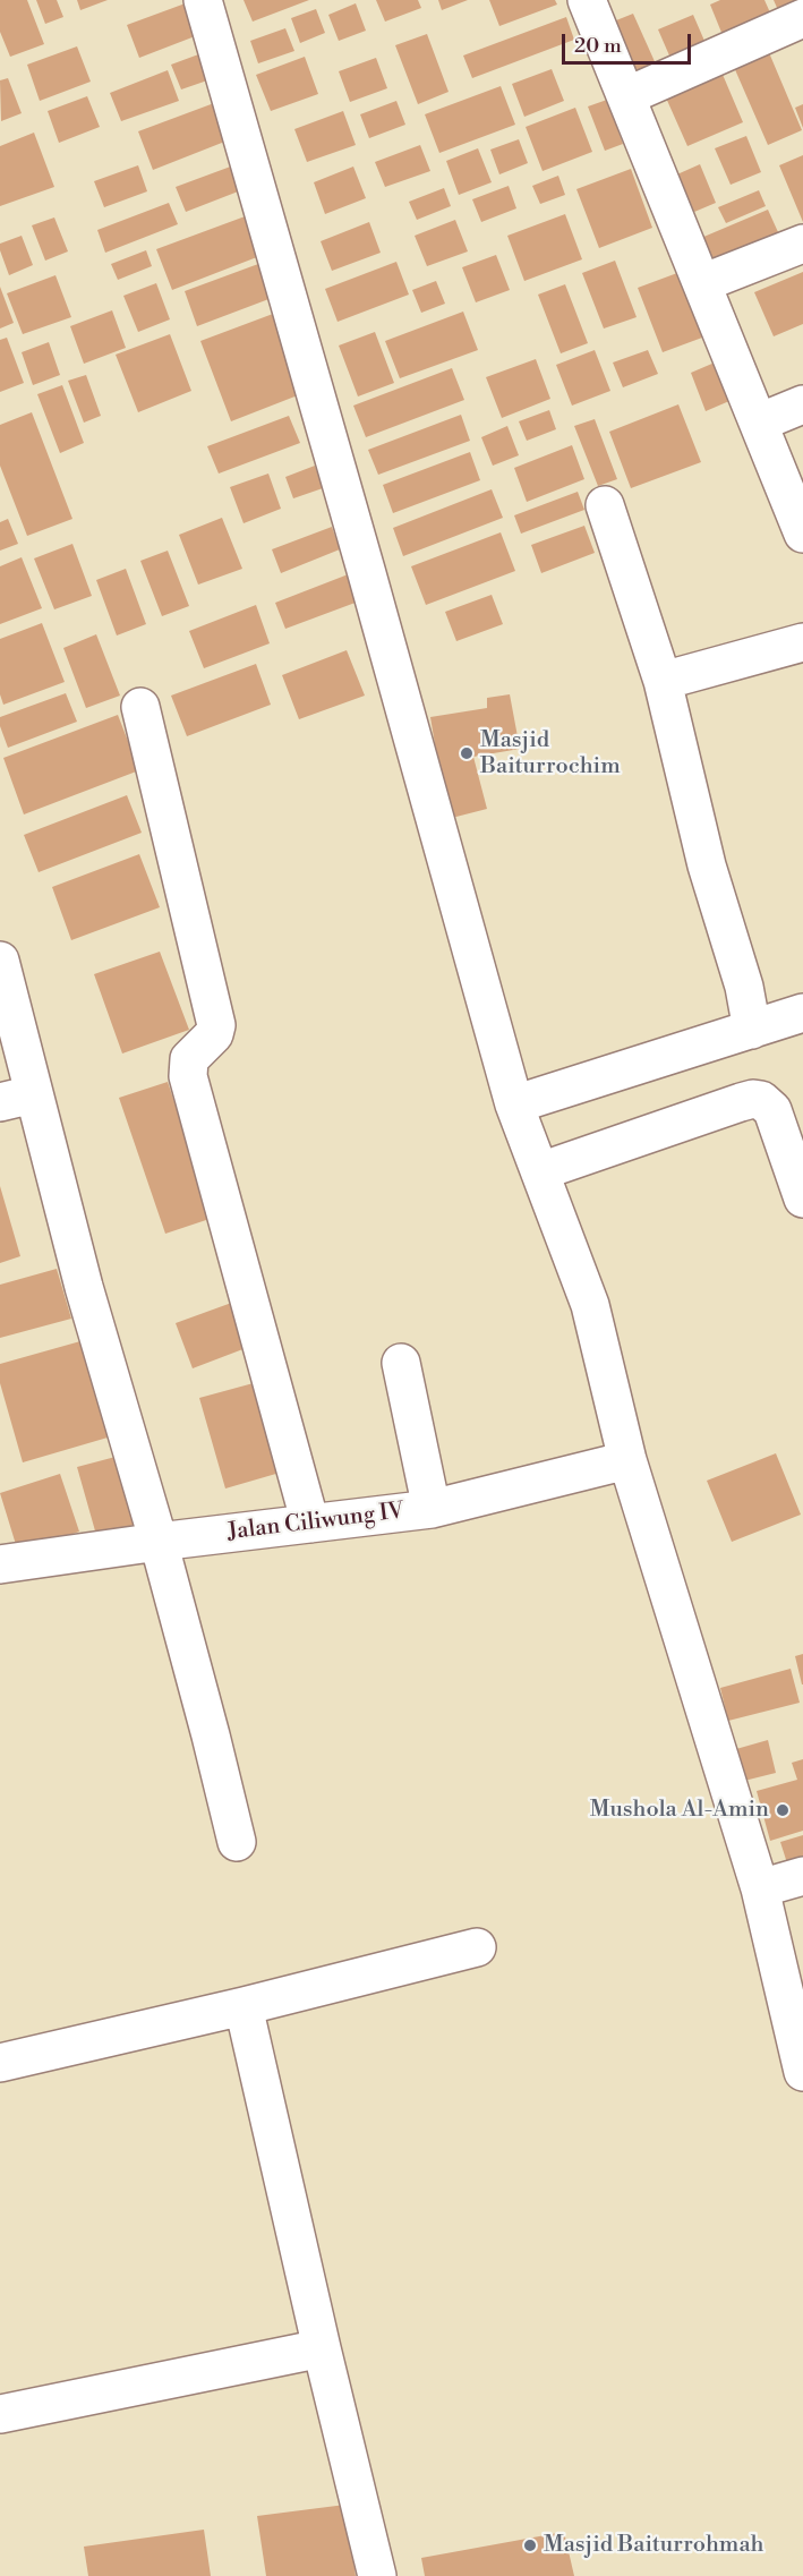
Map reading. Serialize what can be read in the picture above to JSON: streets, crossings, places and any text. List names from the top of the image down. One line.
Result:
{"streets":{"street":["Jalan Ciliwung IV"]},"places":["Masjid Baiturrochim","Mushola Al-Amin","Masjid Baiturrohmah"],"scale_bar":"20 m"}
